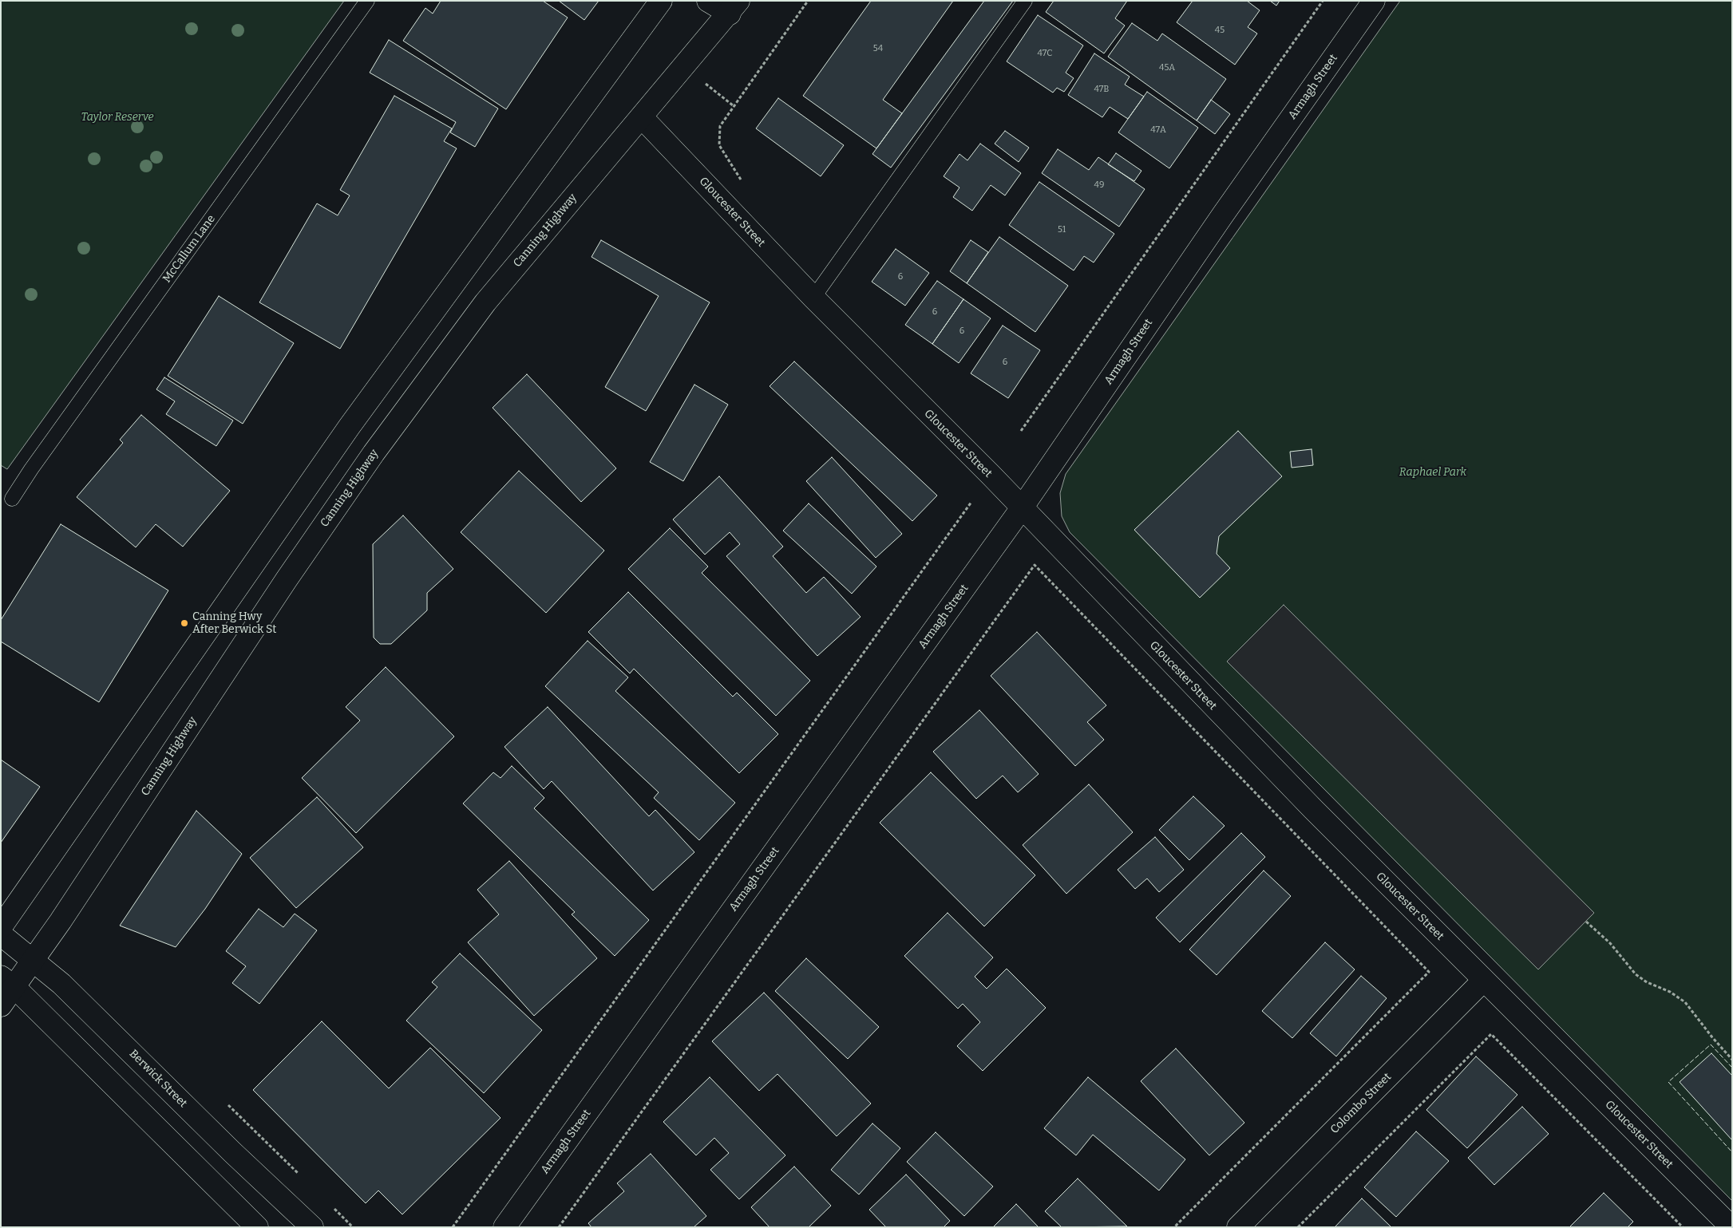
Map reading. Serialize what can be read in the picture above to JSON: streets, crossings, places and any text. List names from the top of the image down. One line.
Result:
{"streets":{"main road":["Armagh Street","Gloucester Street","Canning Highway","Berwick Street","Colombo Street"],"lane":["McCallum Lane"]},"crossings":[["Armagh Street","Gloucester Street"],["Gloucester Street","Canning Highway"],["Gloucester Street","Colombo Street"],["Canning Highway","Berwick Street"]],"parks":["Taylor Reserve","Raphael Park"],"places":["Canning Hwy After Berwick St"],"house_numbers":["45","54","47C","45A","47B","47A","49","51","6","6","6","6"]}
